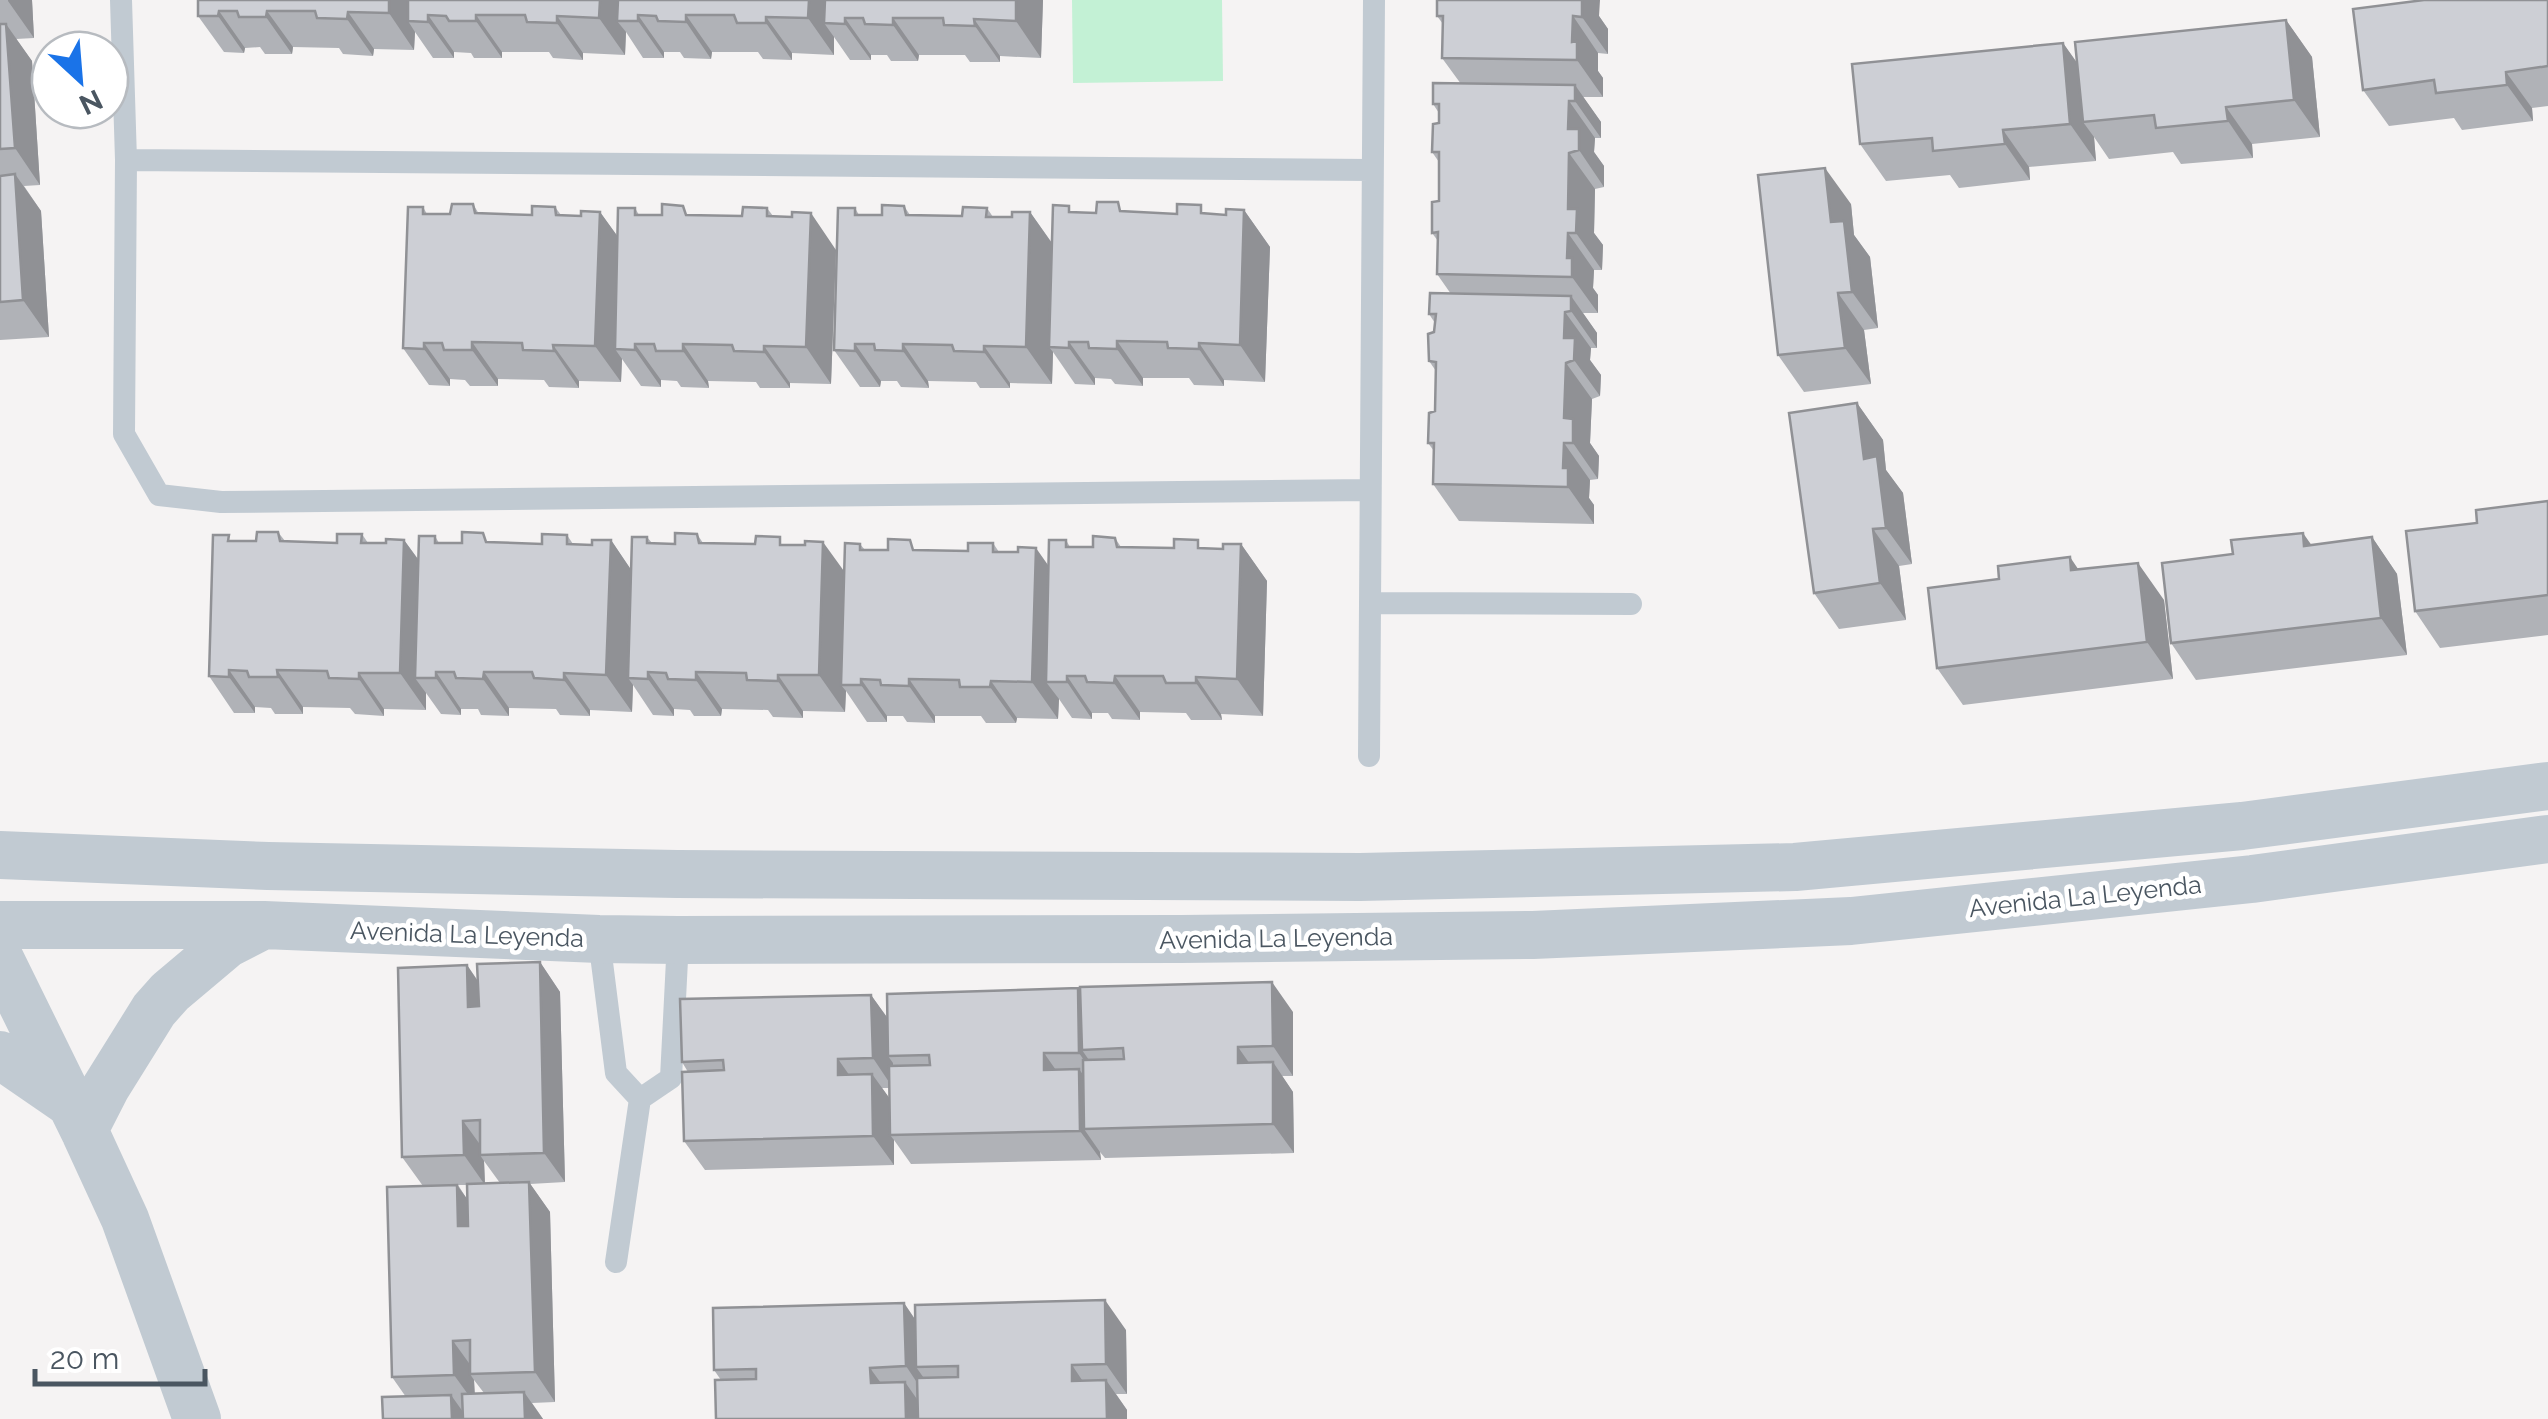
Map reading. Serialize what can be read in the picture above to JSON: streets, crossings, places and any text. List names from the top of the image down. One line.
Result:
{"streets":{"street":["Avenida La Leyenda"]},"scale_bar":"20 m","north":"bottom right"}
